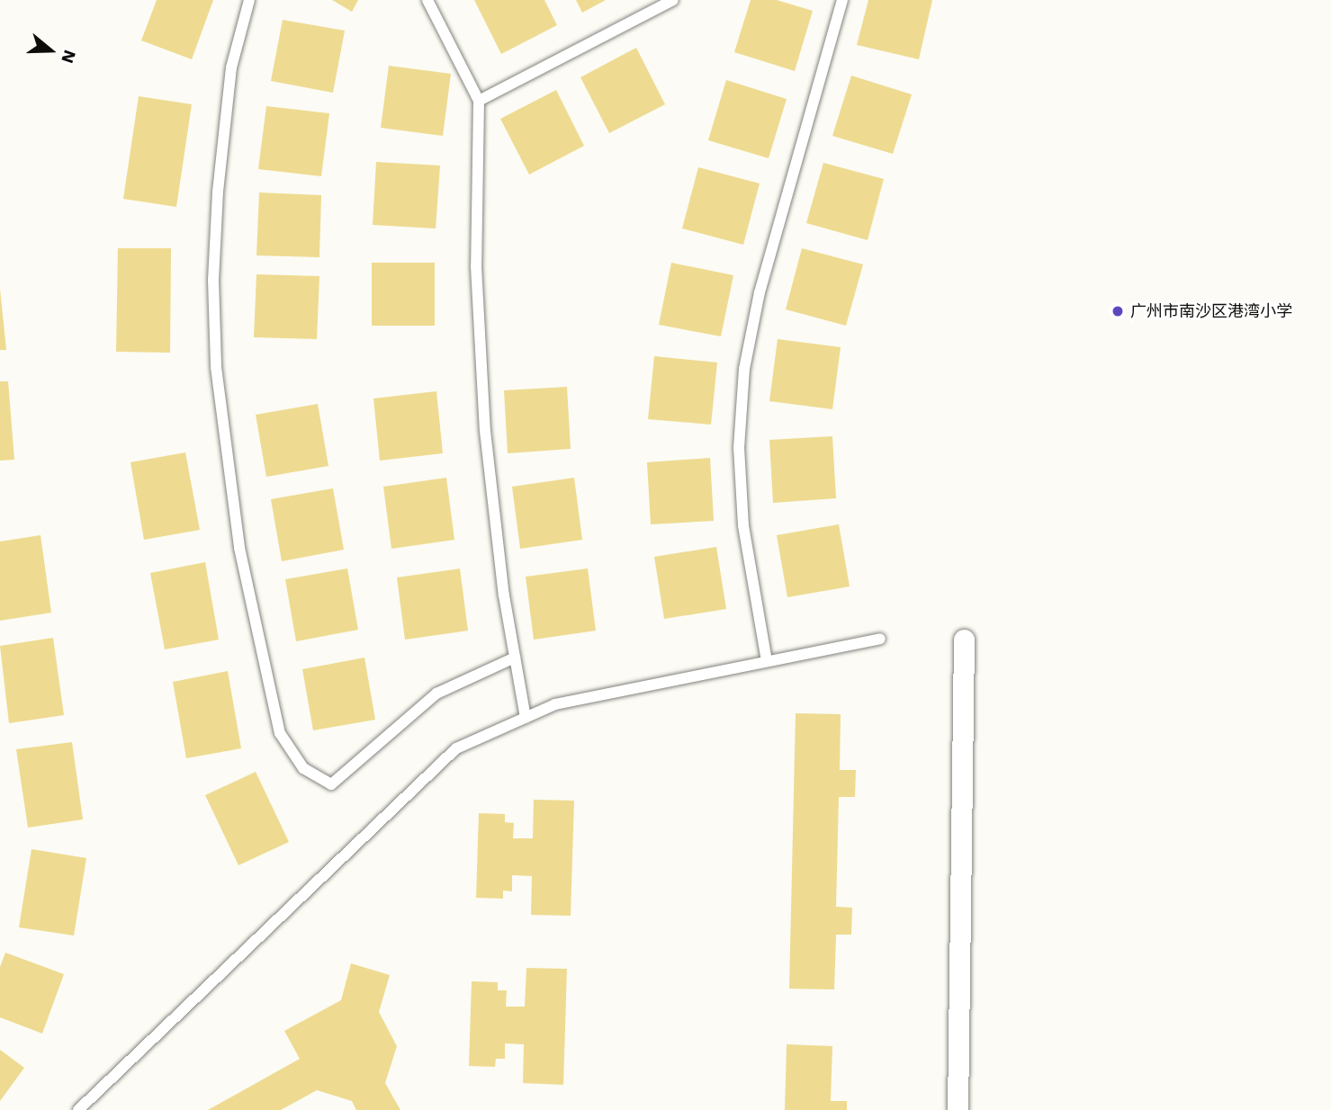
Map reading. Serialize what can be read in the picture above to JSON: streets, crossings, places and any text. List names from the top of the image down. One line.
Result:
{"places":["广州市南沙区港湾小学"],"north":"right"}
